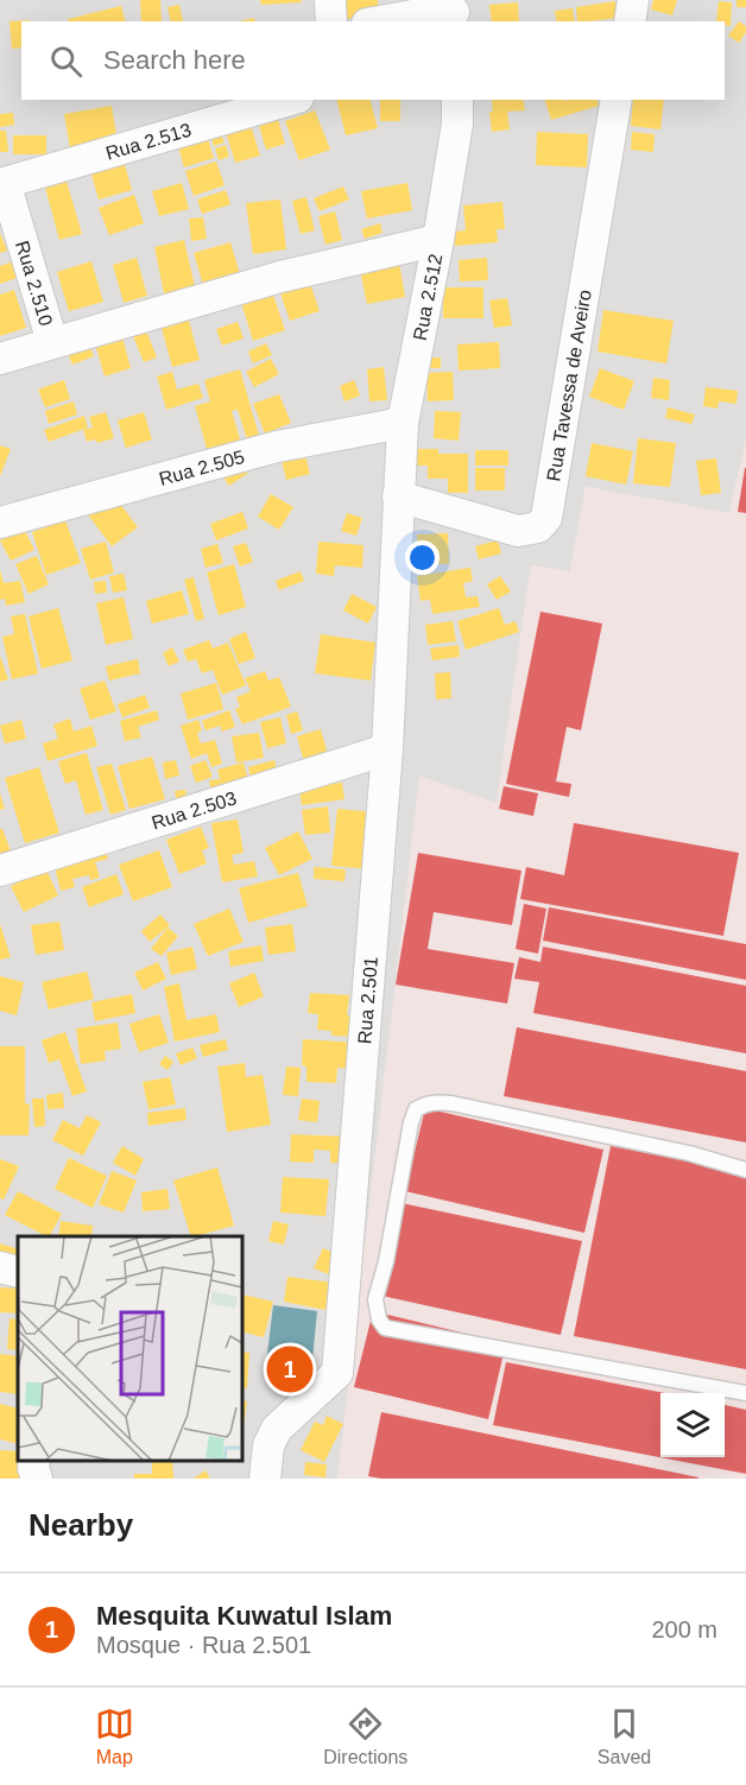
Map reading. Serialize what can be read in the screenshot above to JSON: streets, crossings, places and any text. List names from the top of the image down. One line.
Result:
{"streets":{"street":["Rua 2.513","Rua 2.510","Rua 2.512","Rua Tavessa de Aveiro","Rua 2.505","Rua 2.503","Rua 2.501"]},"crossings":[["Rua 2.513","Rua 2.510"],["Rua 2.512","Rua Tavessa de Aveiro"],["Rua 2.512","Rua 2.505"],["Rua 2.512","Rua 2.501"],["Rua Tavessa de Aveiro","Rua 2.501"],["Rua 2.503","Rua 2.501"]],"page":{"search":"Search here","pins":"1","heading":"Nearby","list":[{"mark":"1","name":"Mesquita Kuwatul Islam","note":"Mosque · Rua 2.501","value":"200 m"}],"nav":["Map","Directions","Saved"]}}
